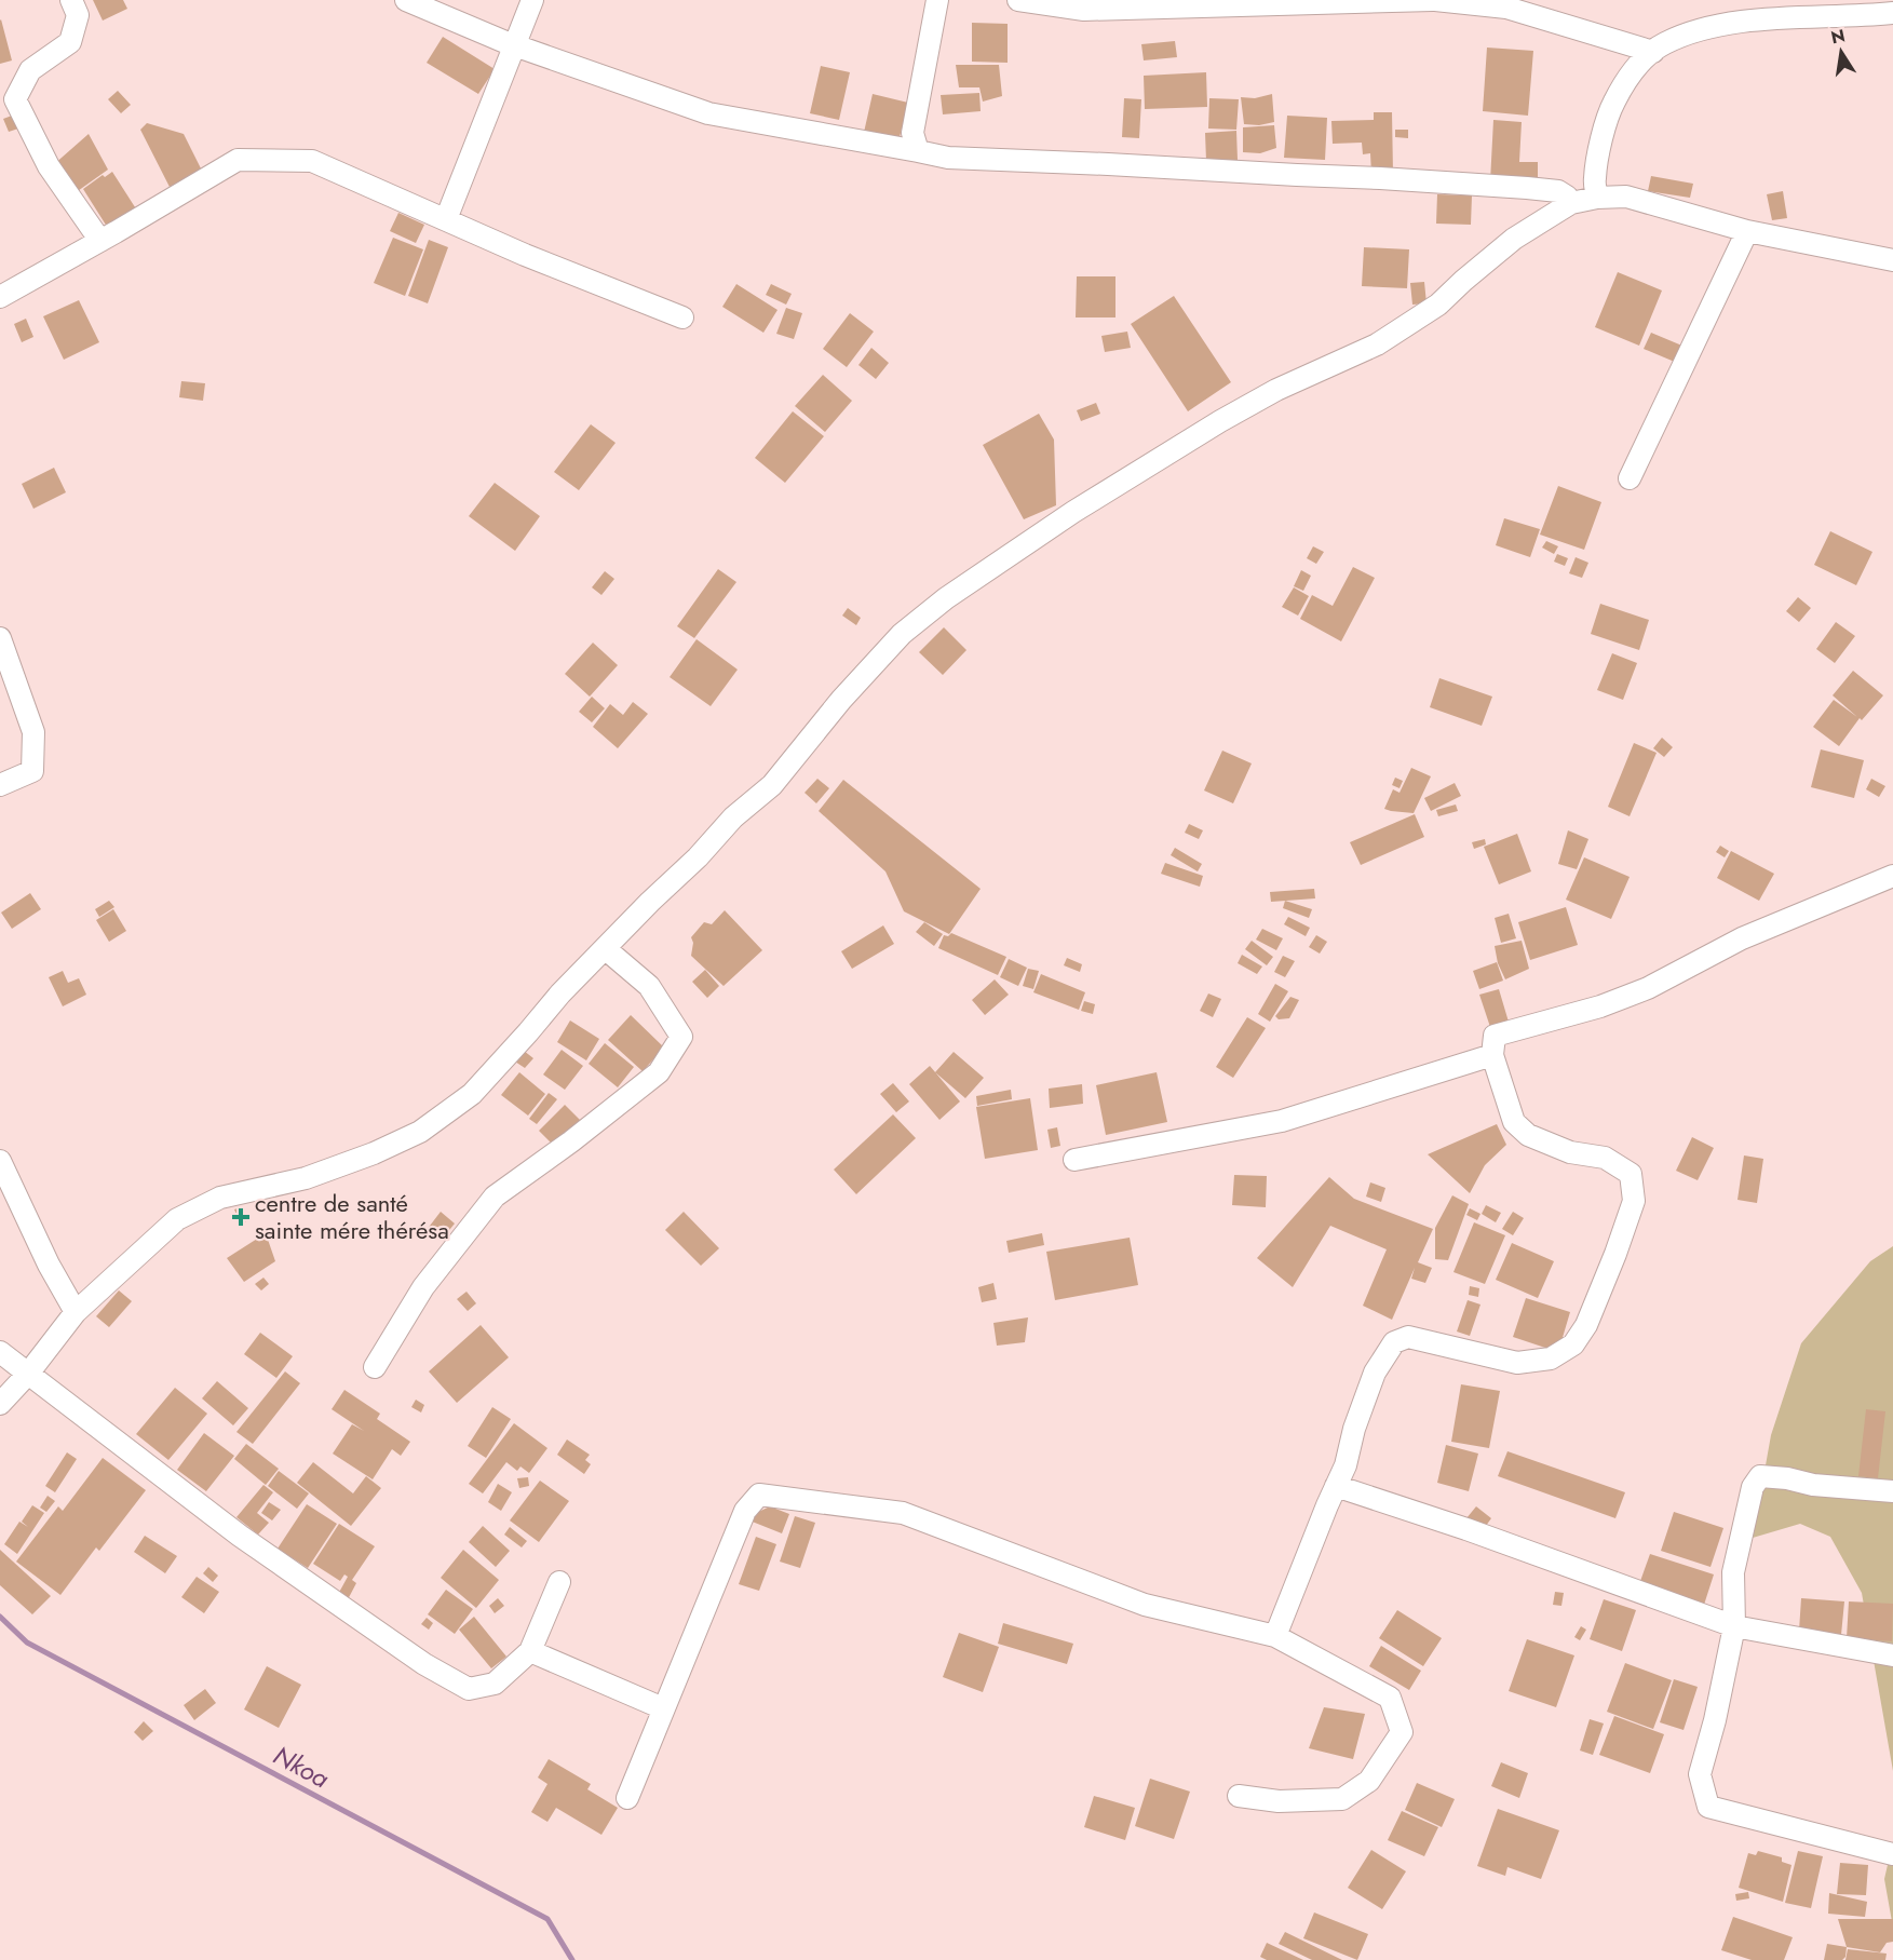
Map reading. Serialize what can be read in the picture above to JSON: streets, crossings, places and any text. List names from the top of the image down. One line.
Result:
{"water":["Nkoa"],"places":{"health":["centre de santé sainte mére thérésa"]},"north":"top"}
